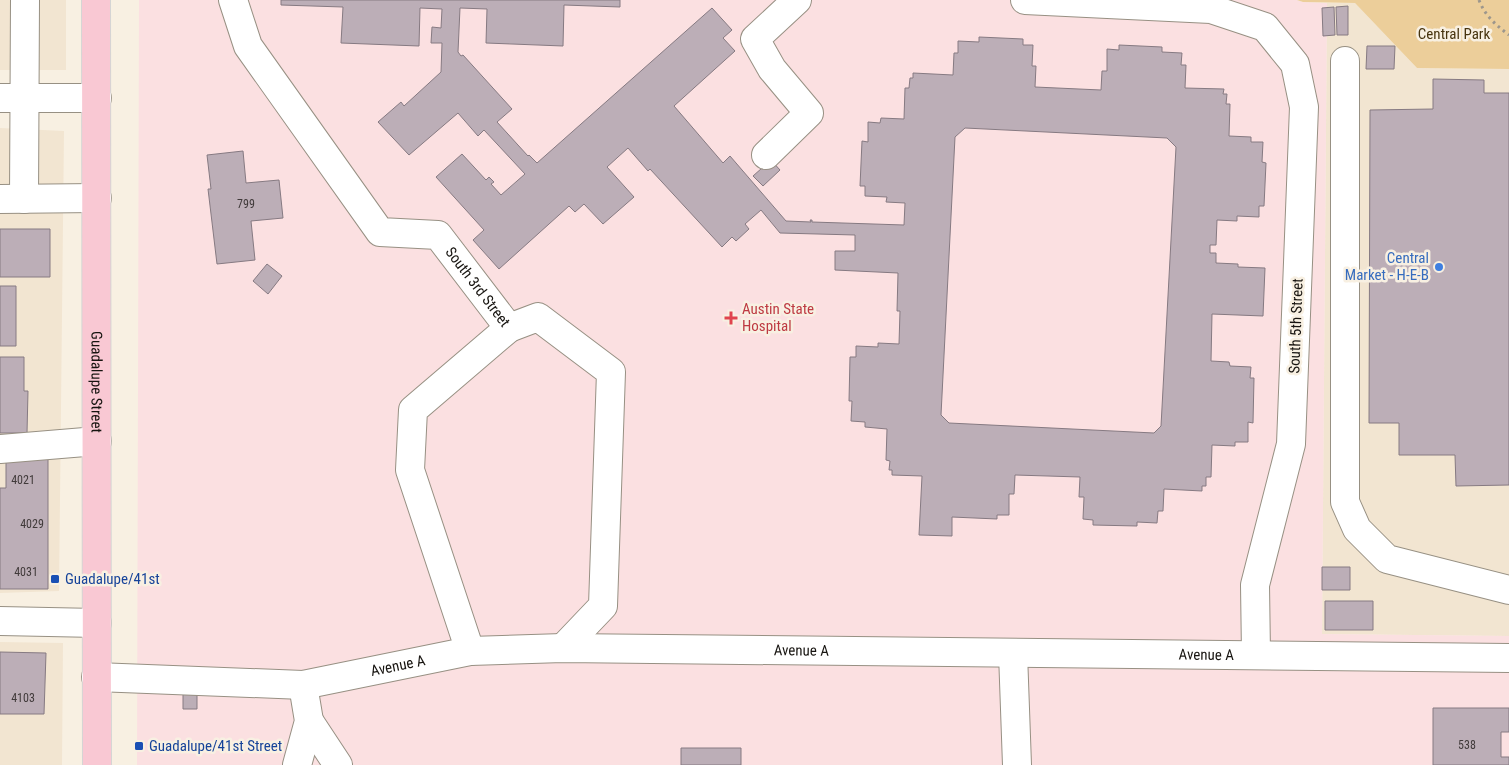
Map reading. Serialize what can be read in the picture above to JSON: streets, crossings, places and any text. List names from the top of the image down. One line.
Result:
{"streets":{"main road":["Guadalupe Street"],"street":["South 3rd Street","South 5th Street","Avenue A"]},"crossings":[["South 3rd Street","Avenue A"],["South 5th Street","Avenue A"],["Guadalupe Street","Avenue A"]],"parks":["Central Park"],"places":{"other":["Central Market - H-E-B"],"health":["Austin State Hospital"],"transit":["Guadalupe/41st","Guadalupe/41st Street"]},"house_numbers":["799","4021","4029","4031","4103","538"]}
